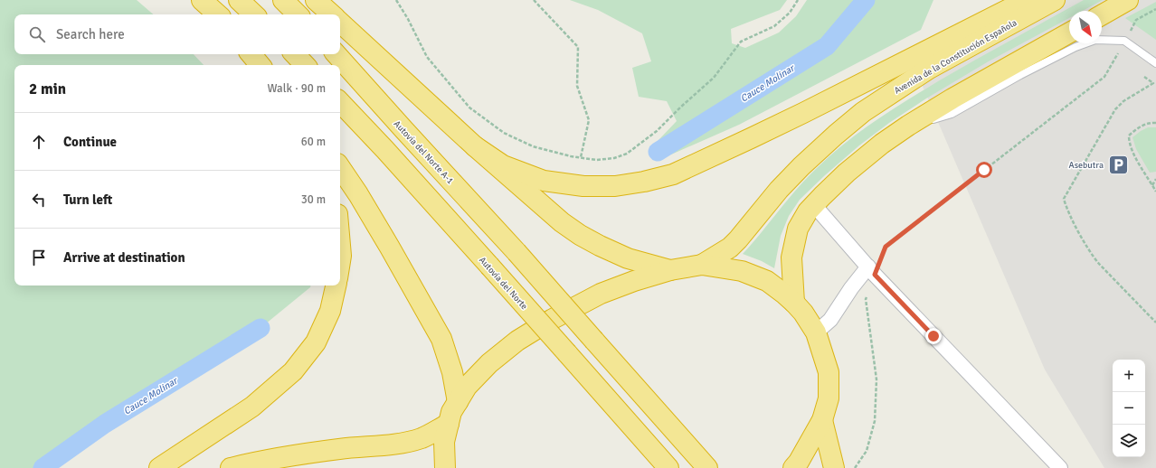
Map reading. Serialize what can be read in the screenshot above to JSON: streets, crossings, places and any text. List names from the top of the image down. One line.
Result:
{"streets":{"highway":["Avenida de la Constitución Española","Autovía del Norte A-1","Autovía del Norte"]},"water":["Cauce Molinar"],"places":{"parking":["Asebutra"]},"north":"bottom right","page":{"search":"Search here","heading":["2 min","Walk · 90 m"],"list":[["Continue","60 m"],["Turn left","30 m"],"Arrive at destination"],"map_buttons":["+","−"]}}
